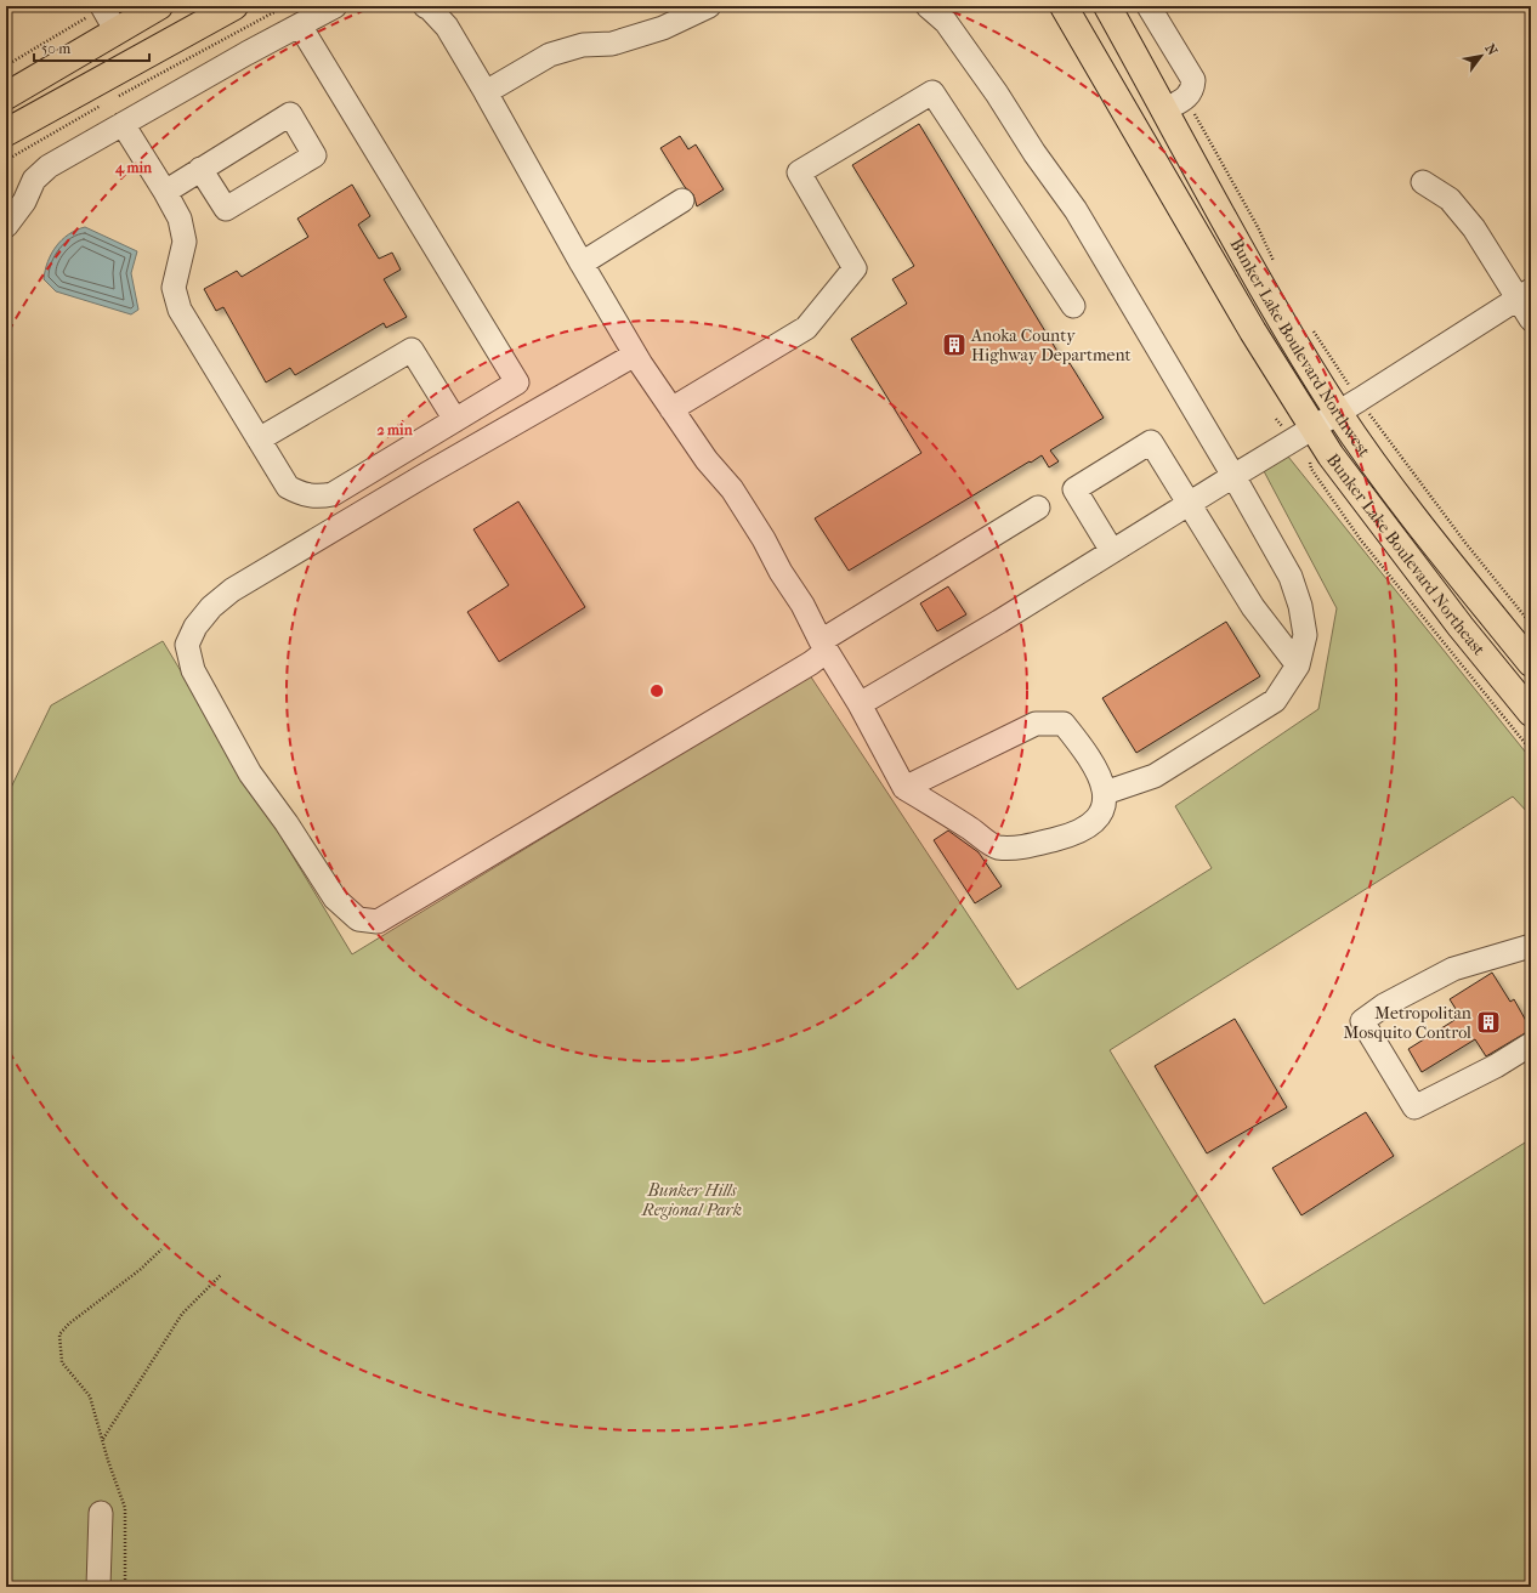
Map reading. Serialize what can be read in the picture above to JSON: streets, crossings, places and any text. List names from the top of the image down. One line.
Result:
{"streets":{"main road":["Bunker Lake Boulevard Northwest","Bunker Lake Boulevard Northeast"]},"crossings":[["Bunker Lake Boulevard Northwest","Bunker Lake Boulevard Northeast"]],"parks":["Bunker Hills Regional Park"],"places":{"building":["Anoka County Highway Department","Metropolitan Mosquito Control"]},"scale_bar":"50 m","north":"top right","rings":["4 min","2 min"]}
